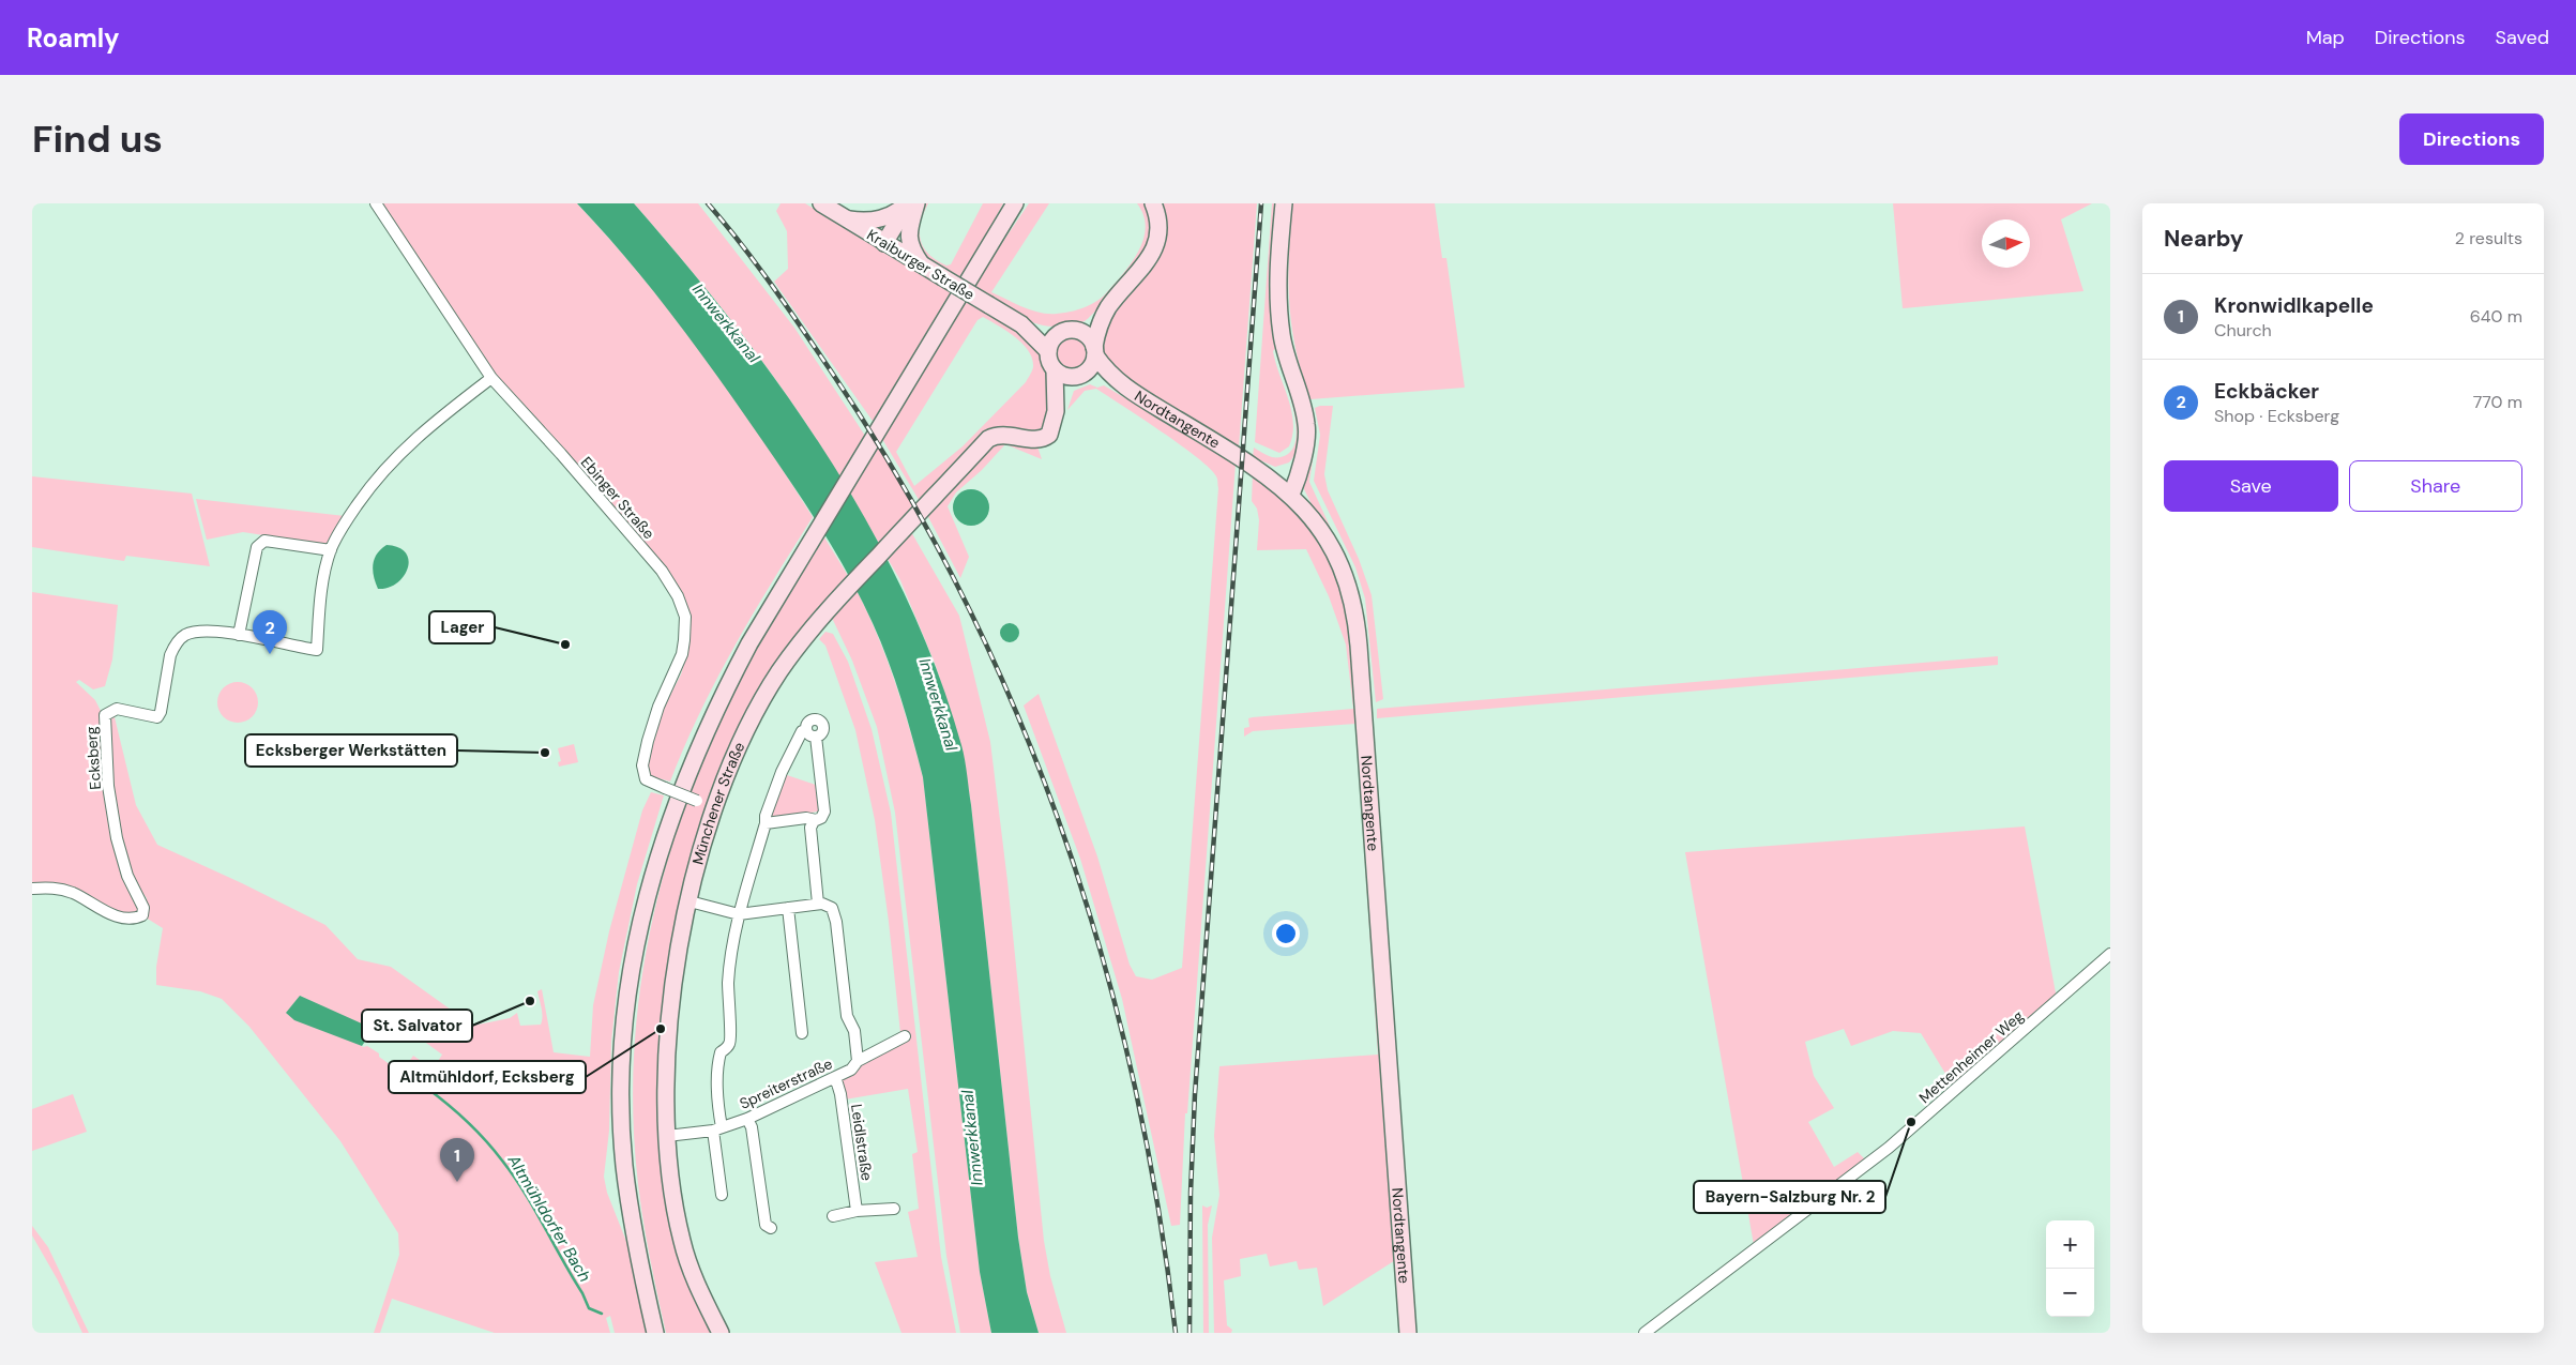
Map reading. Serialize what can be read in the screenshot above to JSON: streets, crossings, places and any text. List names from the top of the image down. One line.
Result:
{"streets":{"main road":["Kraiburger Straße","Nordtangente","Münchener Straße"],"street":["Ebinger Straße","Ecksberg","Mettenheimer Weg","Spreiterstraße","Leidlstraße"]},"crossings":[["Kraiburger Straße","Nordtangente"],["Kraiburger Straße","Münchener Straße"],["Nordtangente","Münchener Straße"],["Ebinger Straße","Münchener Straße"],["Münchener Straße","Spreiterstraße"],["Spreiterstraße","Leidlstraße"]],"water":["Innwerkkanal","Altmühldorfer Bach"],"places":["Lager","Ecksberger Werkstätten","St. Salvator","Altmühldorf, Ecksberg","Bayern-Salzburg Nr. 2"],"north":"right","page":{"header":"Roamly","nav":["Map","Directions","Saved"],"buttons":["Directions",["Save","Share"]],"title":"Find us","heading":["Nearby","2 results"],"list":[{"mark":"1","name":"Kronwidlkapelle","note":"Church","value":"640 m"},{"mark":"2","name":"Eckbäcker","note":"Shop · Ecksberg","value":"770 m"}],"pins":["2","1"],"map_buttons":["+","−"]}}
